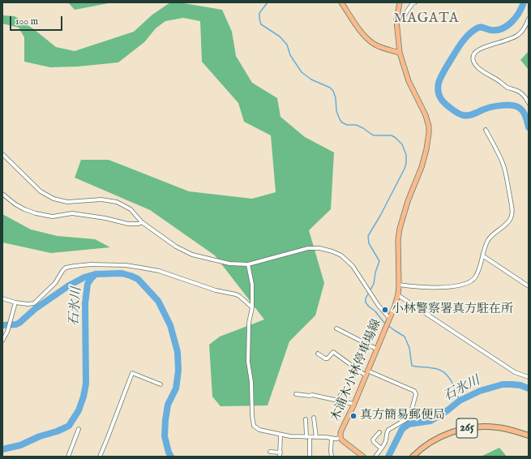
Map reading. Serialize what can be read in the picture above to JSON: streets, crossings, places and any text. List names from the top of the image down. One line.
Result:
{"streets":{"highway":["265"],"main road":["木浦木小林停車場線"]},"districts":["MAGATA"],"water":["石氷川"],"places":["小林警察署真方駐在所","真方簡易郵便局"],"scale_bar":"100 m"}
